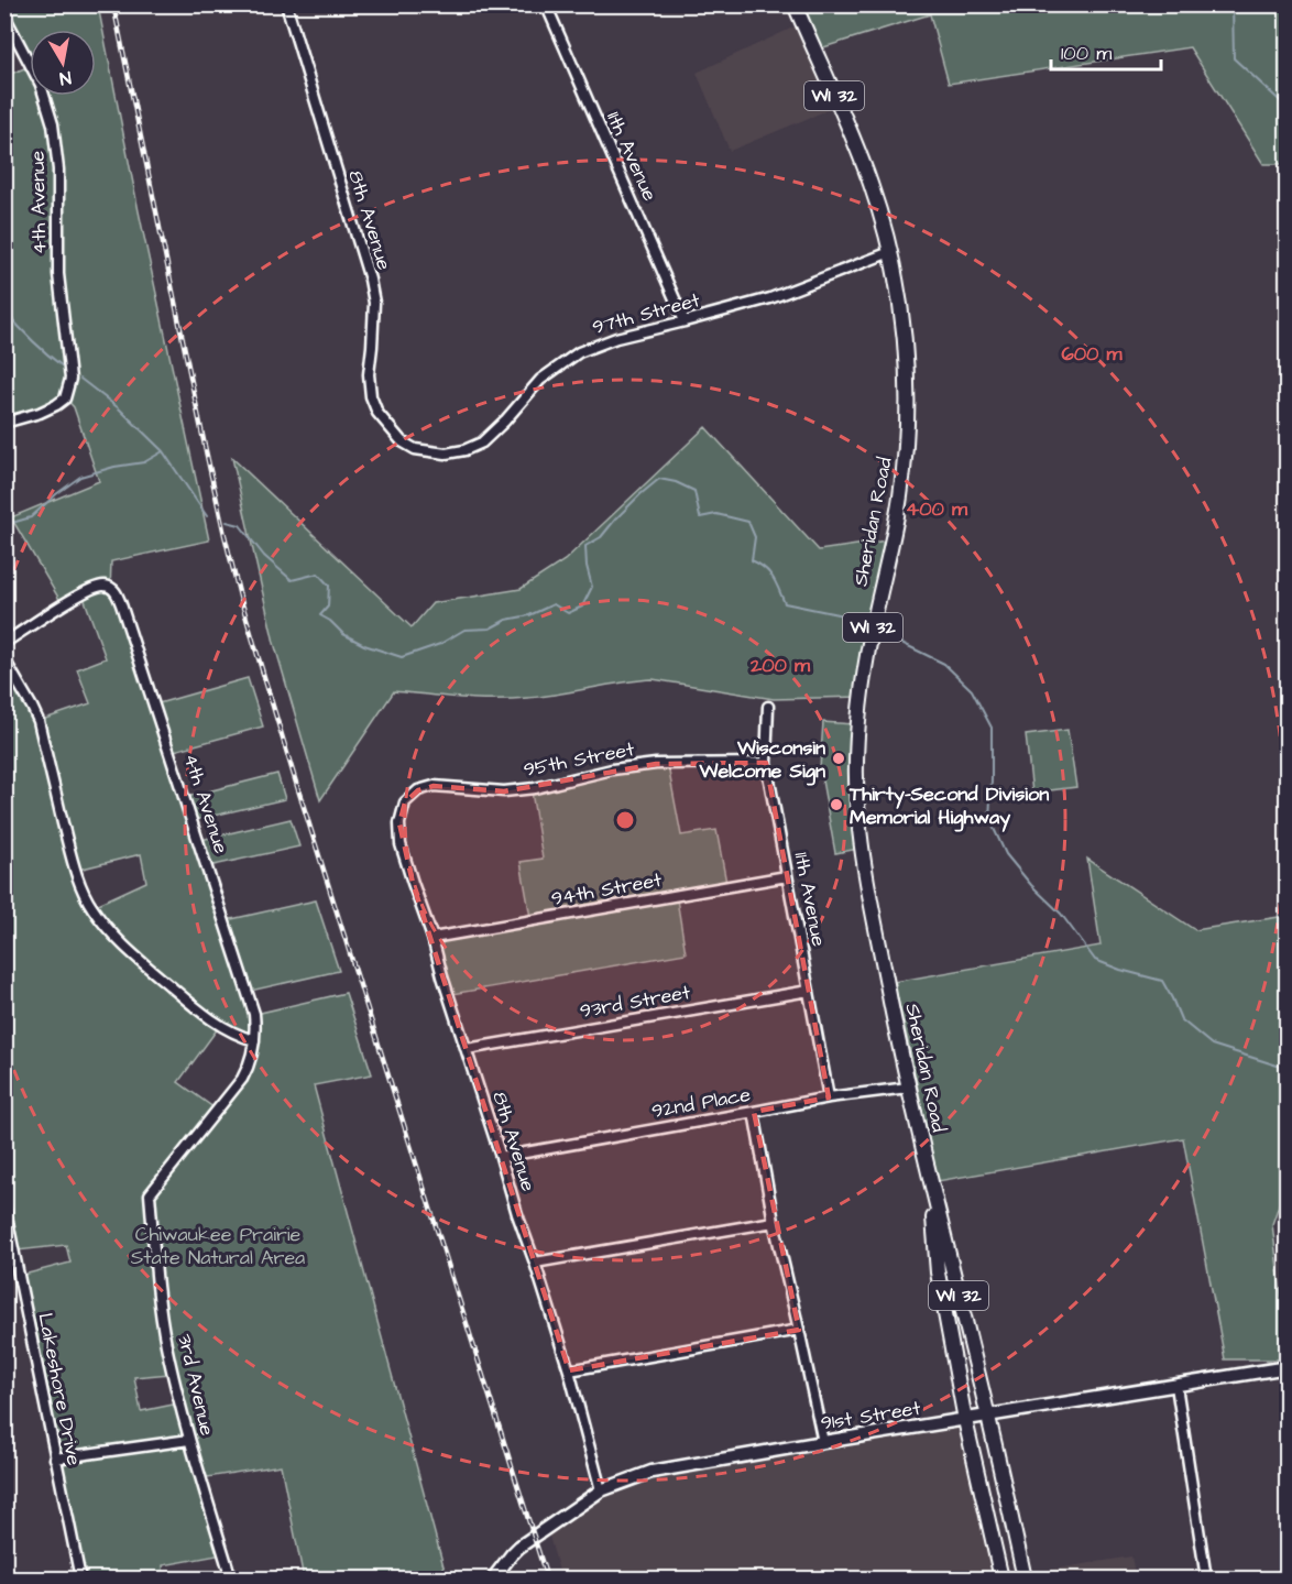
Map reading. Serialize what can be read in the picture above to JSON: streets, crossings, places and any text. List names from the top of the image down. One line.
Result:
{"streets":{"main road":["WI 32","Sheridan Road"],"street":["11th Avenue","4th Avenue","8th Avenue","97th Street","95th Street","94th Street","93rd Street","92nd Place","3rd Avenue","Lakeshore Drive","91st Street"]},"crossings":[["11th Avenue","97th Street"],["11th Avenue","95th Street"],["11th Avenue","94th Street"],["11th Avenue","93rd Street"],["11th Avenue","92nd Place"],["4th Avenue","3rd Avenue"],["8th Avenue","97th Street"],["8th Avenue","95th Street"],["8th Avenue","94th Street"],["8th Avenue","93rd Street"],["8th Avenue","92nd Place"],["8th Avenue","91st Street"],["97th Street","Sheridan Road"],["Sheridan Road","92nd Place"],["Sheridan Road","91st Street"]],"parks":["Chiwaukee Prairie State Natural Area"],"places":["Wisconsin Welcome Sign","Thirty-Second Division Memorial Highway"],"scale_bar":"100 m","north":"bottom","rings":["600 m","400 m","200 m"]}
